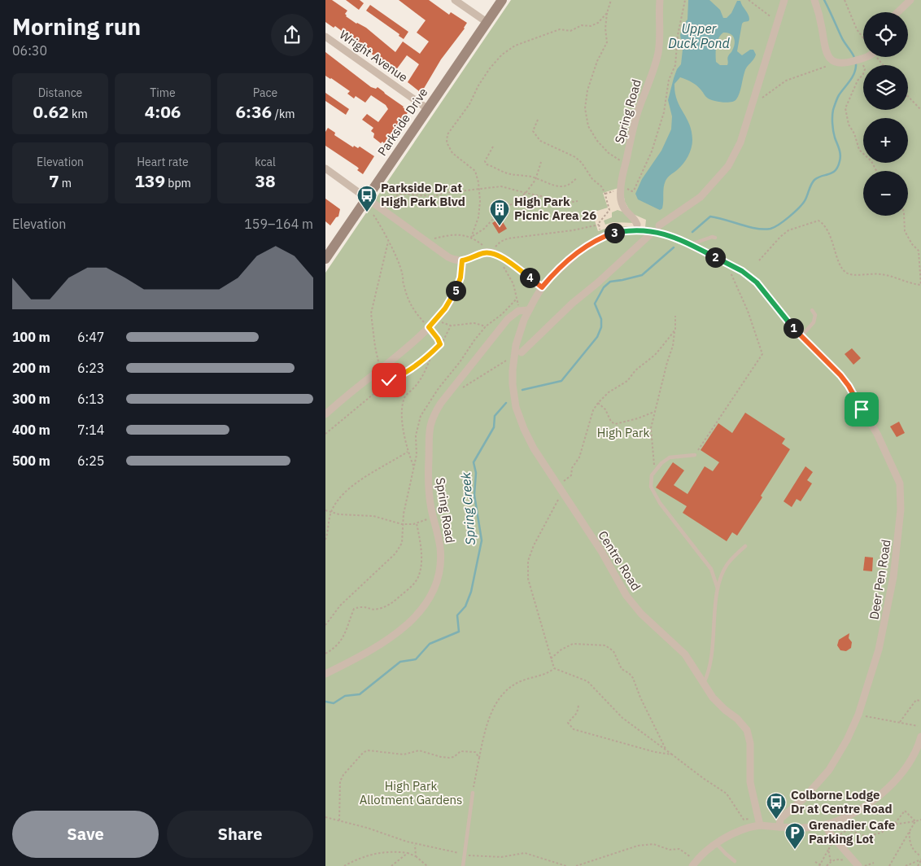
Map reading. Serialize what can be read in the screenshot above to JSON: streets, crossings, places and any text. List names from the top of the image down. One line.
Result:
{"streets":{"main road":["Parkside Drive"],"street":["Wright Avenue","Spring Road","Centre Road","Deer Pen Road"]},"crossings":[["Wright Avenue","Parkside Drive"],["Spring Road","Centre Road"],["Spring Road","Deer Pen Road"]],"water":["Upper Duck Pond","Spring Creek"],"parks":["High Park","High Park Allotment Gardens"],"places":{"bus stop":["Parkside Dr at High Park Blvd","Colborne Lodge Dr at Centre Road"],"building":["High Park Picnic Area 26"],"parking":["Grenadier Cafe Parking Lot"]},"page":{"heading":["Morning run","06:30"],"map_buttons":["+","−"],"stats":[["Distance","0.62 km"],["Time","4:06"],["Pace","6:36 /km"],["Elevation","7 m"],["Heart rate","139 bpm"],["kcal","38"]],"chart":["Elevation","159–164 m"],"pins":["3","2","4","5","1"],"list":[{"name":"100 m","note":"6:47"},{"name":"200 m","note":"6:23"},{"name":"300 m","note":"6:13"},{"name":"400 m","note":"7:14"},{"name":"500 m","note":"6:25"}],"buttons":["Save","Share"]}}
